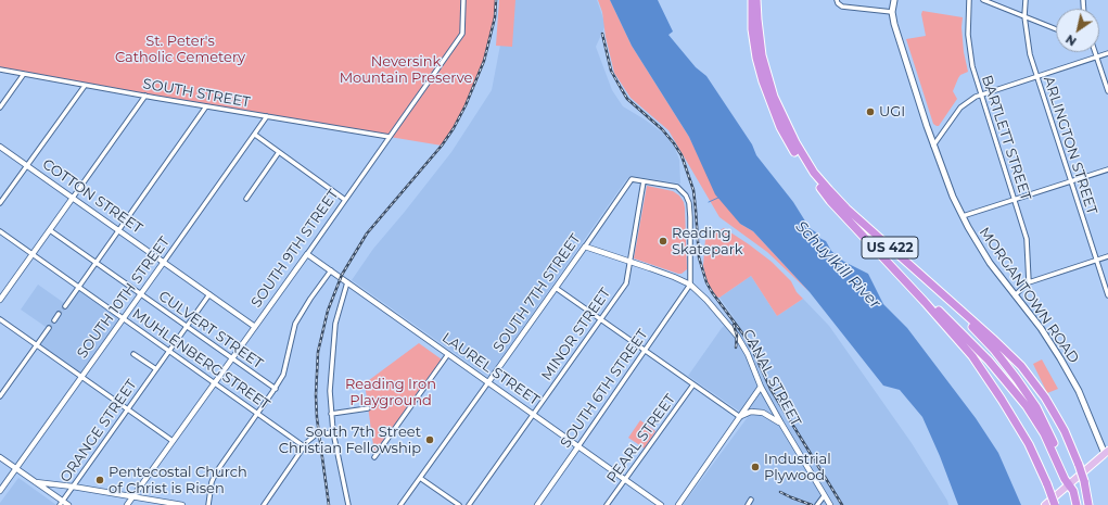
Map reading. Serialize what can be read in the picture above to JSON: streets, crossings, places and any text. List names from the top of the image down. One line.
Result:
{"streets":{"highway":["US 422"],"main road":["MORGANTOWN ROAD"],"street":["SOUTH STREET","BARTLETT STREET","ARLINGTON STREET","COTTON STREET","SOUTH 9TH STREET","SOUTH 7TH STREET","SOUTH 10TH STREET","CULVERT STREET","MINOR STREET","MUHLENBERG STREET","LAUREL STREET","CANAL STREET","SOUTH 6TH STREET","ORANGE STREET","PEARL STREET"]},"crossings":[["SOUTH STREET","SOUTH 9TH STREET"],["SOUTH STREET","SOUTH 10TH STREET"],["COTTON STREET","SOUTH 9TH STREET"],["COTTON STREET","SOUTH 10TH STREET"],["COTTON STREET","ORANGE STREET"],["SOUTH 9TH STREET","CULVERT STREET"],["SOUTH 9TH STREET","MUHLENBERG STREET"],["SOUTH 9TH STREET","LAUREL STREET"],["SOUTH 7TH STREET","MINOR STREET"],["SOUTH 7TH STREET","LAUREL STREET"],["SOUTH 7TH STREET","CANAL STREET"],["SOUTH 10TH STREET","CULVERT STREET"],["SOUTH 10TH STREET","MUHLENBERG STREET"],["CULVERT STREET","ORANGE STREET"],["MINOR STREET","LAUREL STREET"],["MINOR STREET","CANAL STREET"],["MUHLENBERG STREET","ORANGE STREET"],["LAUREL STREET","SOUTH 6TH STREET"],["LAUREL STREET","PEARL STREET"],["CANAL STREET","SOUTH 6TH STREET"]],"water":["Schuylkill River"],"parks":["St. Peter's Catholic Cemetery","Neversink Mountain Preserve","Reading Iron Playground"],"places":["UGI","Reading Skatepark","South 7th Street Christian Fellowship","Industrial Plywood","Pentecostal Church of Christ is Risen"],"north":"bottom left"}
